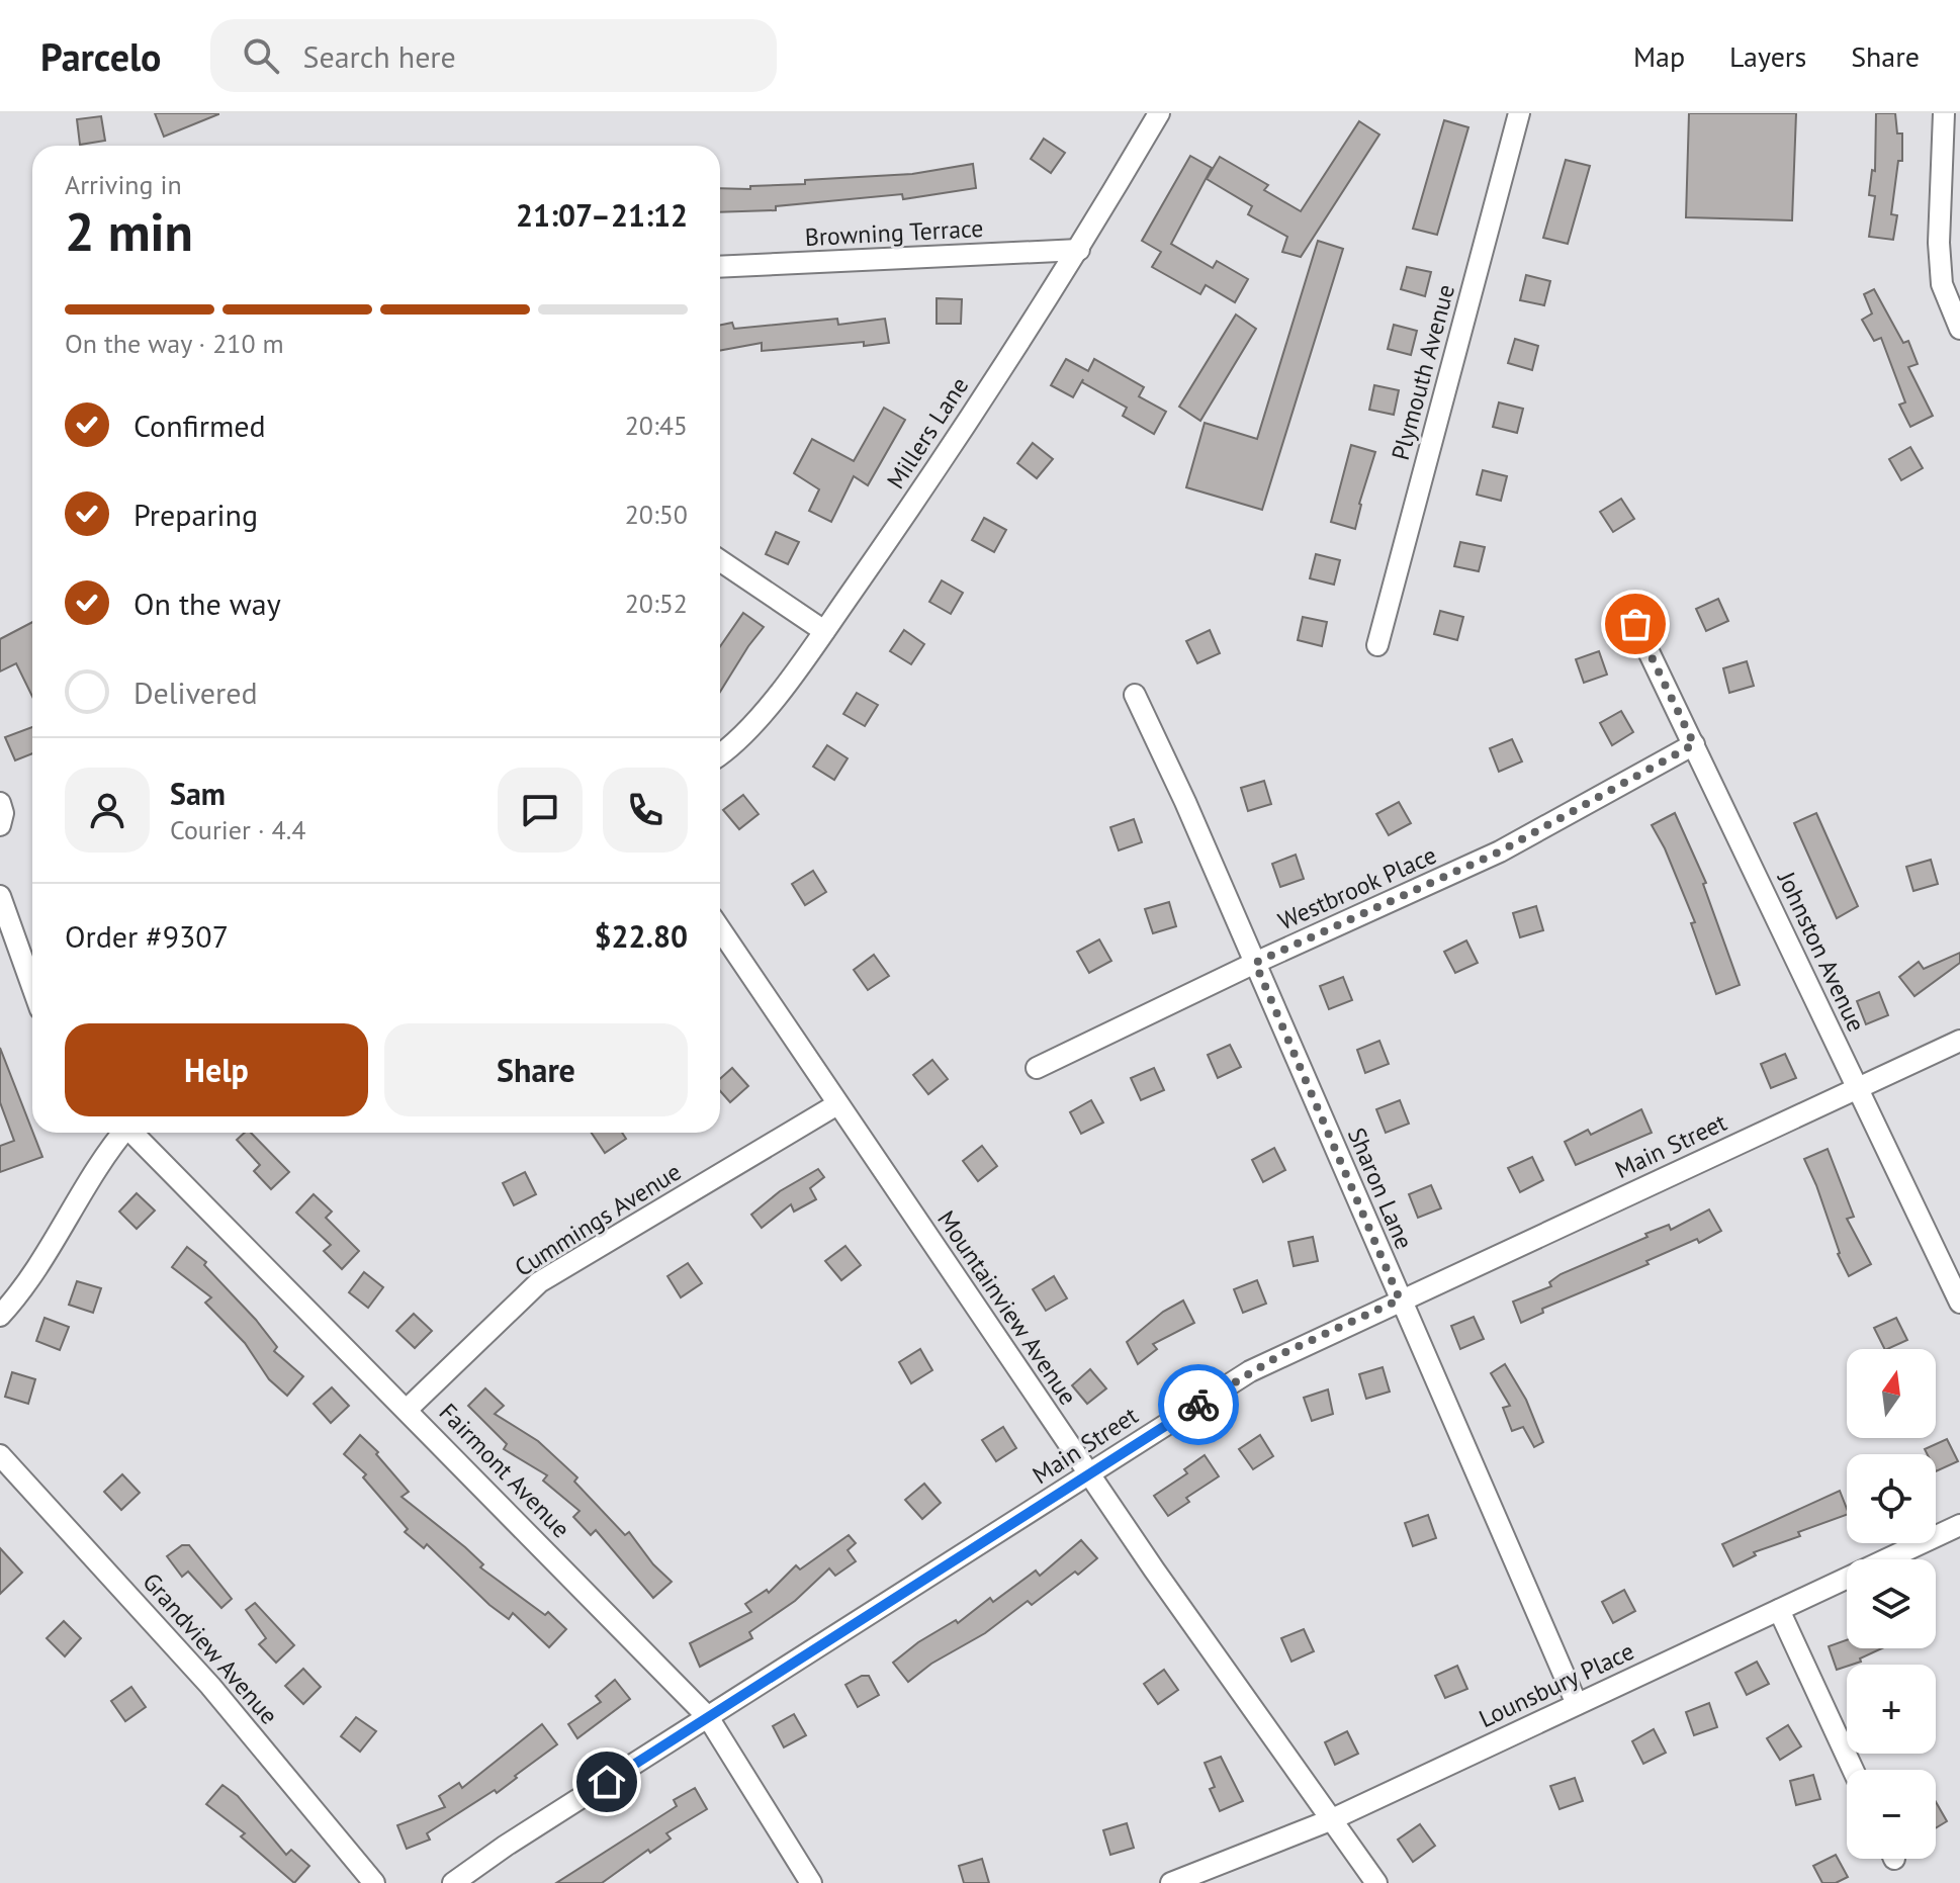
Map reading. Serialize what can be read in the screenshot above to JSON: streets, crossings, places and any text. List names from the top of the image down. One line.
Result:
{"streets":{"street":["Browning Terrace","Plymouth Avenue","Millers Lane","Westbrook Place","Johnston Avenue","Main Street","Sharon Lane","Cummings Avenue","Mountainview Avenue","Fairmont Avenue","Grandview Avenue","Lounsbury Place"]},"crossings":[["Browning Terrace","Millers Lane"],["Westbrook Place","Johnston Avenue"],["Westbrook Place","Sharon Lane"],["Johnston Avenue","Main Street"],["Main Street","Sharon Lane"],["Main Street","Mountainview Avenue"],["Main Street","Fairmont Avenue"],["Sharon Lane","Lounsbury Place"],["Cummings Avenue","Mountainview Avenue"],["Cummings Avenue","Fairmont Avenue"],["Mountainview Avenue","Lounsbury Place"]],"north":"top","page":{"header":"Parcelo","search":"Search here","nav":["Map","Layers","Share"],"heading":["2 min","Arriving in","21:07–21:12"],"panel":["Sam","Courier · 4.4","Order #9307","$22.80"],"bar":"On the way · 210 m","list":[["Confirmed","20:45"],["Preparing","20:50"],["On the way","20:52"],"Delivered"],"buttons":["Help","Share"],"map_buttons":["+","−"]}}
